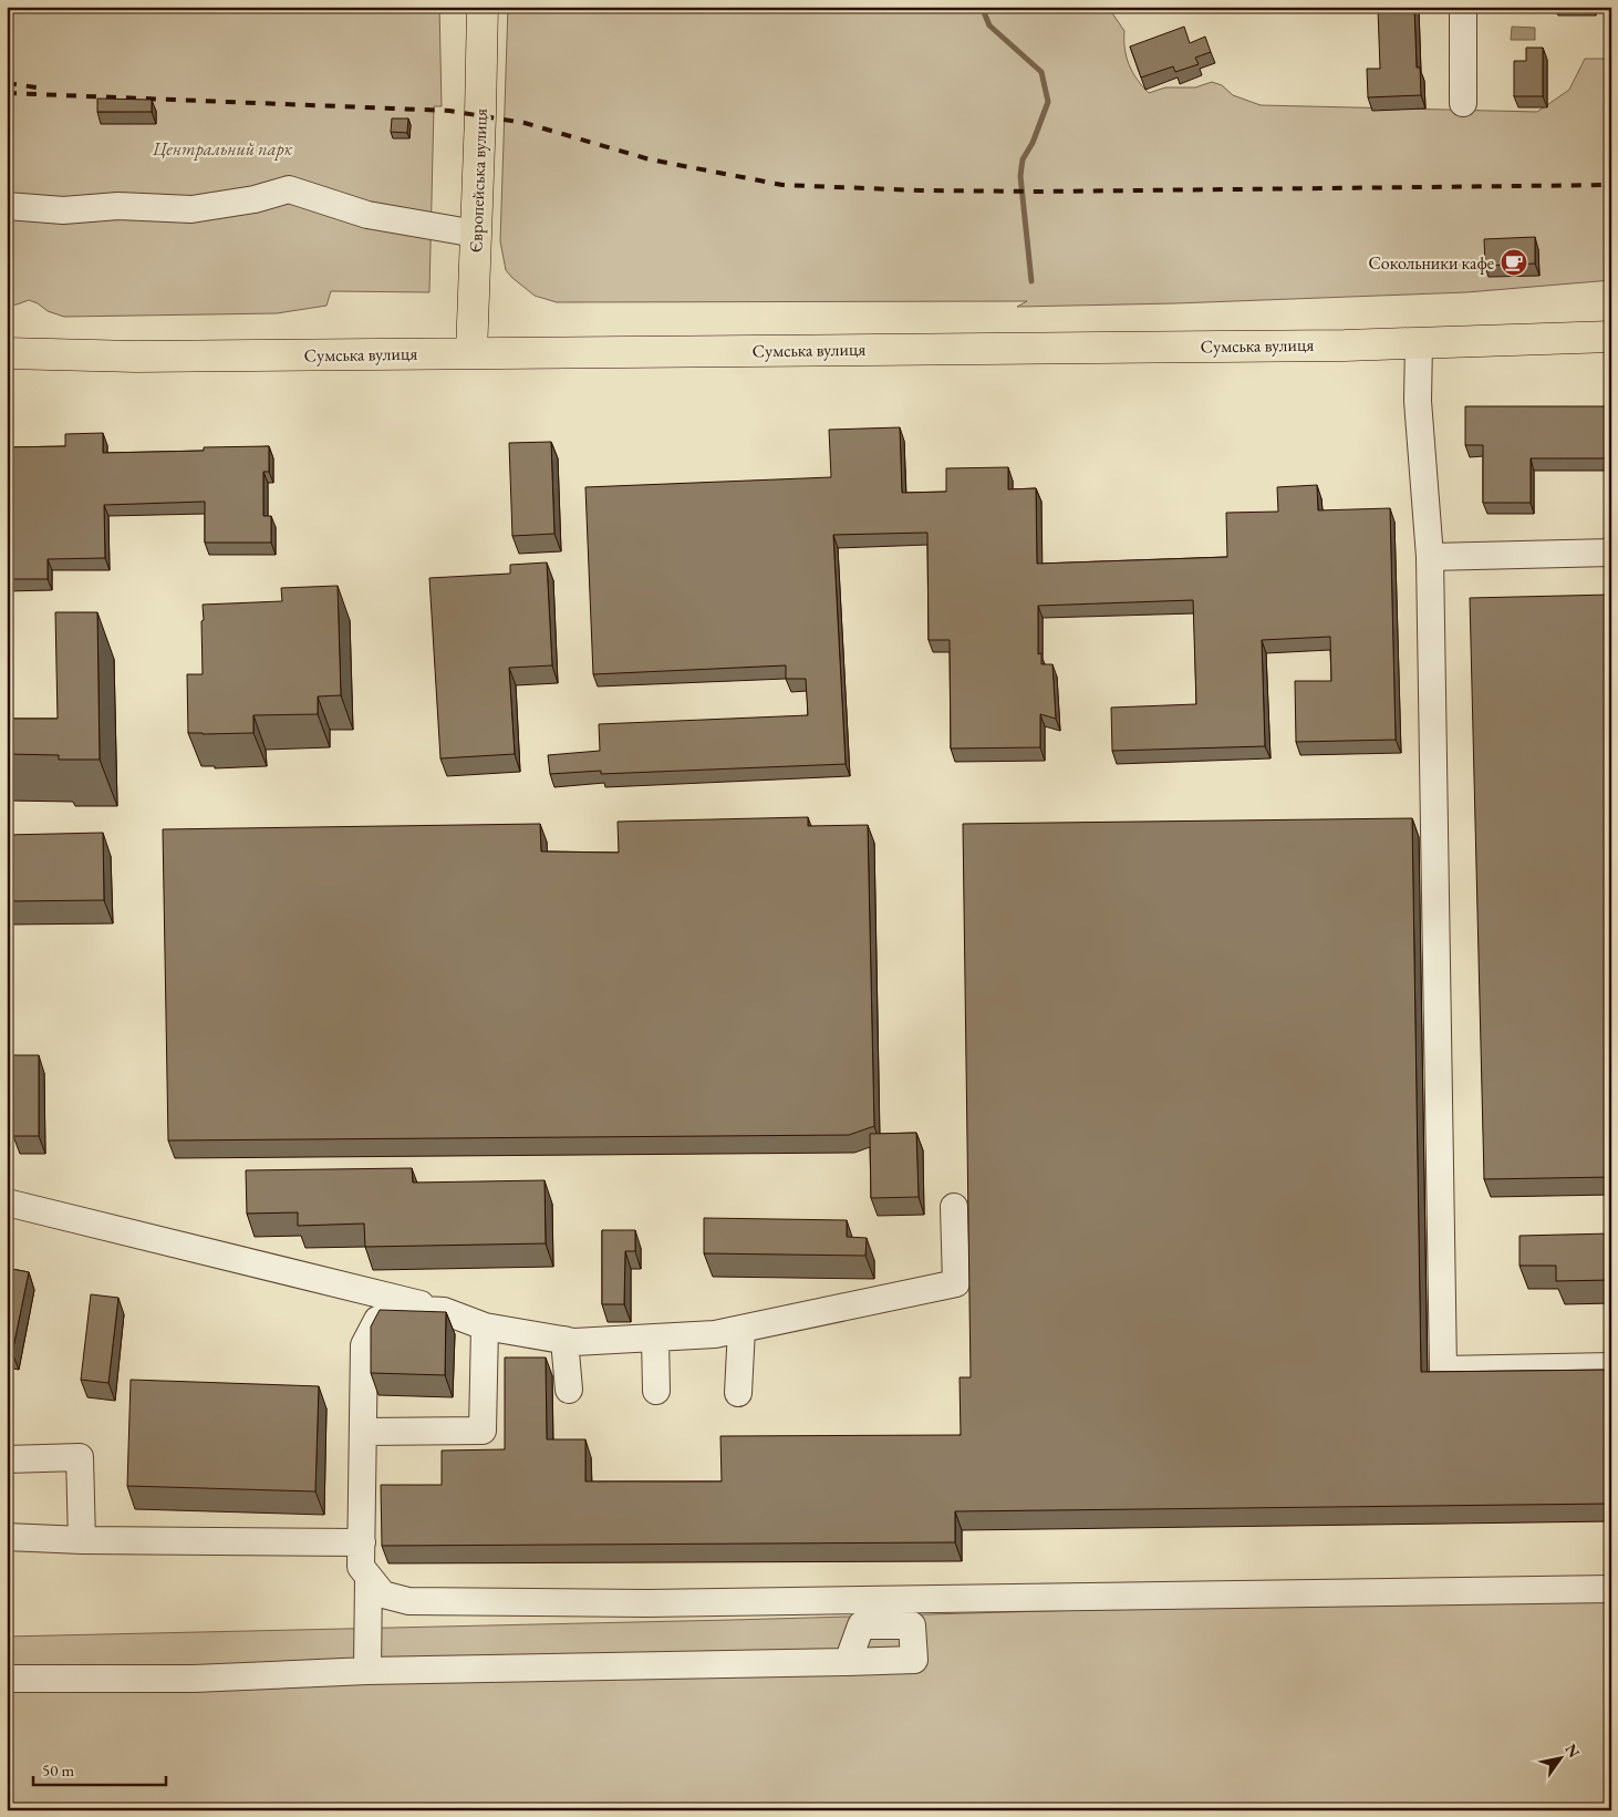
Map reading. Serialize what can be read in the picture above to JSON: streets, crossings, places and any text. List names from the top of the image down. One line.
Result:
{"streets":{"main road":["Європейська вулиця","Сумська вулиця"]},"crossings":[["Європейська вулиця","Сумська вулиця"]],"parks":["Центральний парк"],"places":{"cafe":["Сокольники кафе"]},"scale_bar":"50 m","north":"top right"}
